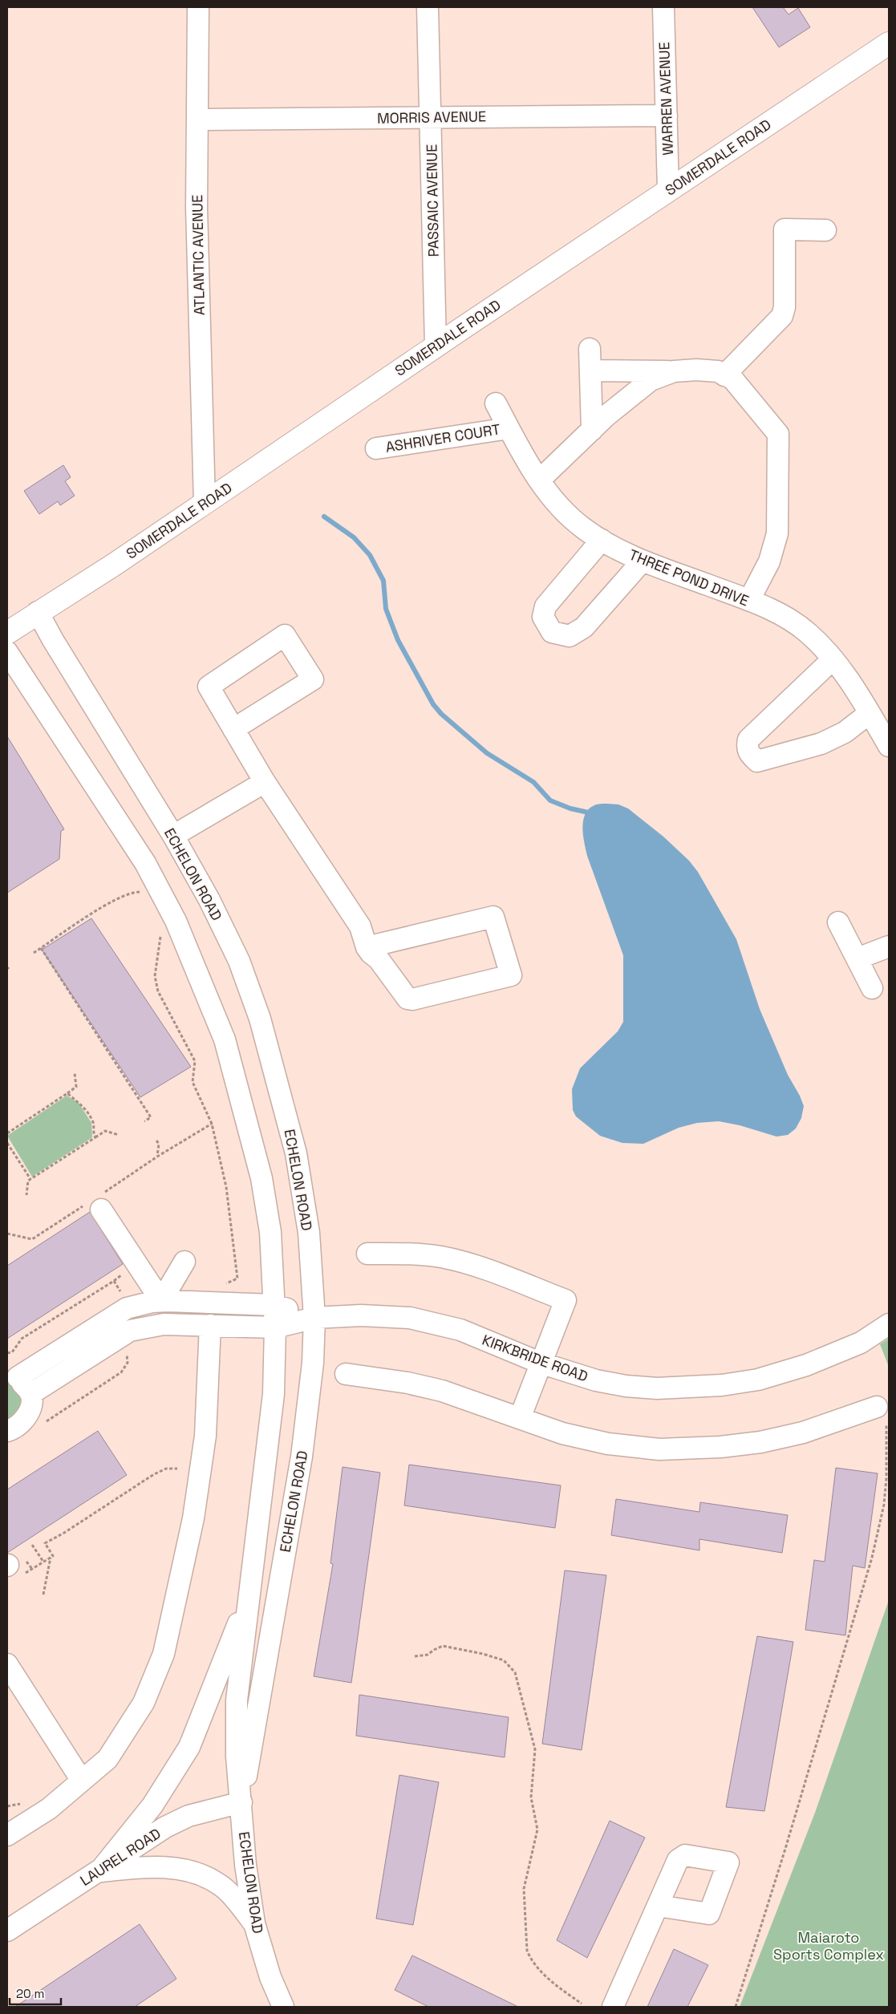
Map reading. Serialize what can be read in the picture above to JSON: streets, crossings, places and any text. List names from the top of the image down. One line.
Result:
{"streets":{"main road":["SOMERDALE ROAD"],"street":["WARREN AVENUE","MORRIS AVENUE","PASSAIC AVENUE","ATLANTIC AVENUE","ASHRIVER COURT","THREE POND DRIVE","ECHELON ROAD","KIRKBRIDE ROAD","LAUREL ROAD"]},"crossings":[["WARREN AVENUE","MORRIS AVENUE"],["WARREN AVENUE","SOMERDALE ROAD"],["MORRIS AVENUE","PASSAIC AVENUE"],["MORRIS AVENUE","ATLANTIC AVENUE"],["SOMERDALE ROAD","PASSAIC AVENUE"],["SOMERDALE ROAD","ATLANTIC AVENUE"],["SOMERDALE ROAD","ECHELON ROAD"],["ASHRIVER COURT","THREE POND DRIVE"],["ECHELON ROAD","KIRKBRIDE ROAD"],["ECHELON ROAD","LAUREL ROAD"]],"parks":["Maiaroto Sports Complex"],"scale_bar":"20 m"}
